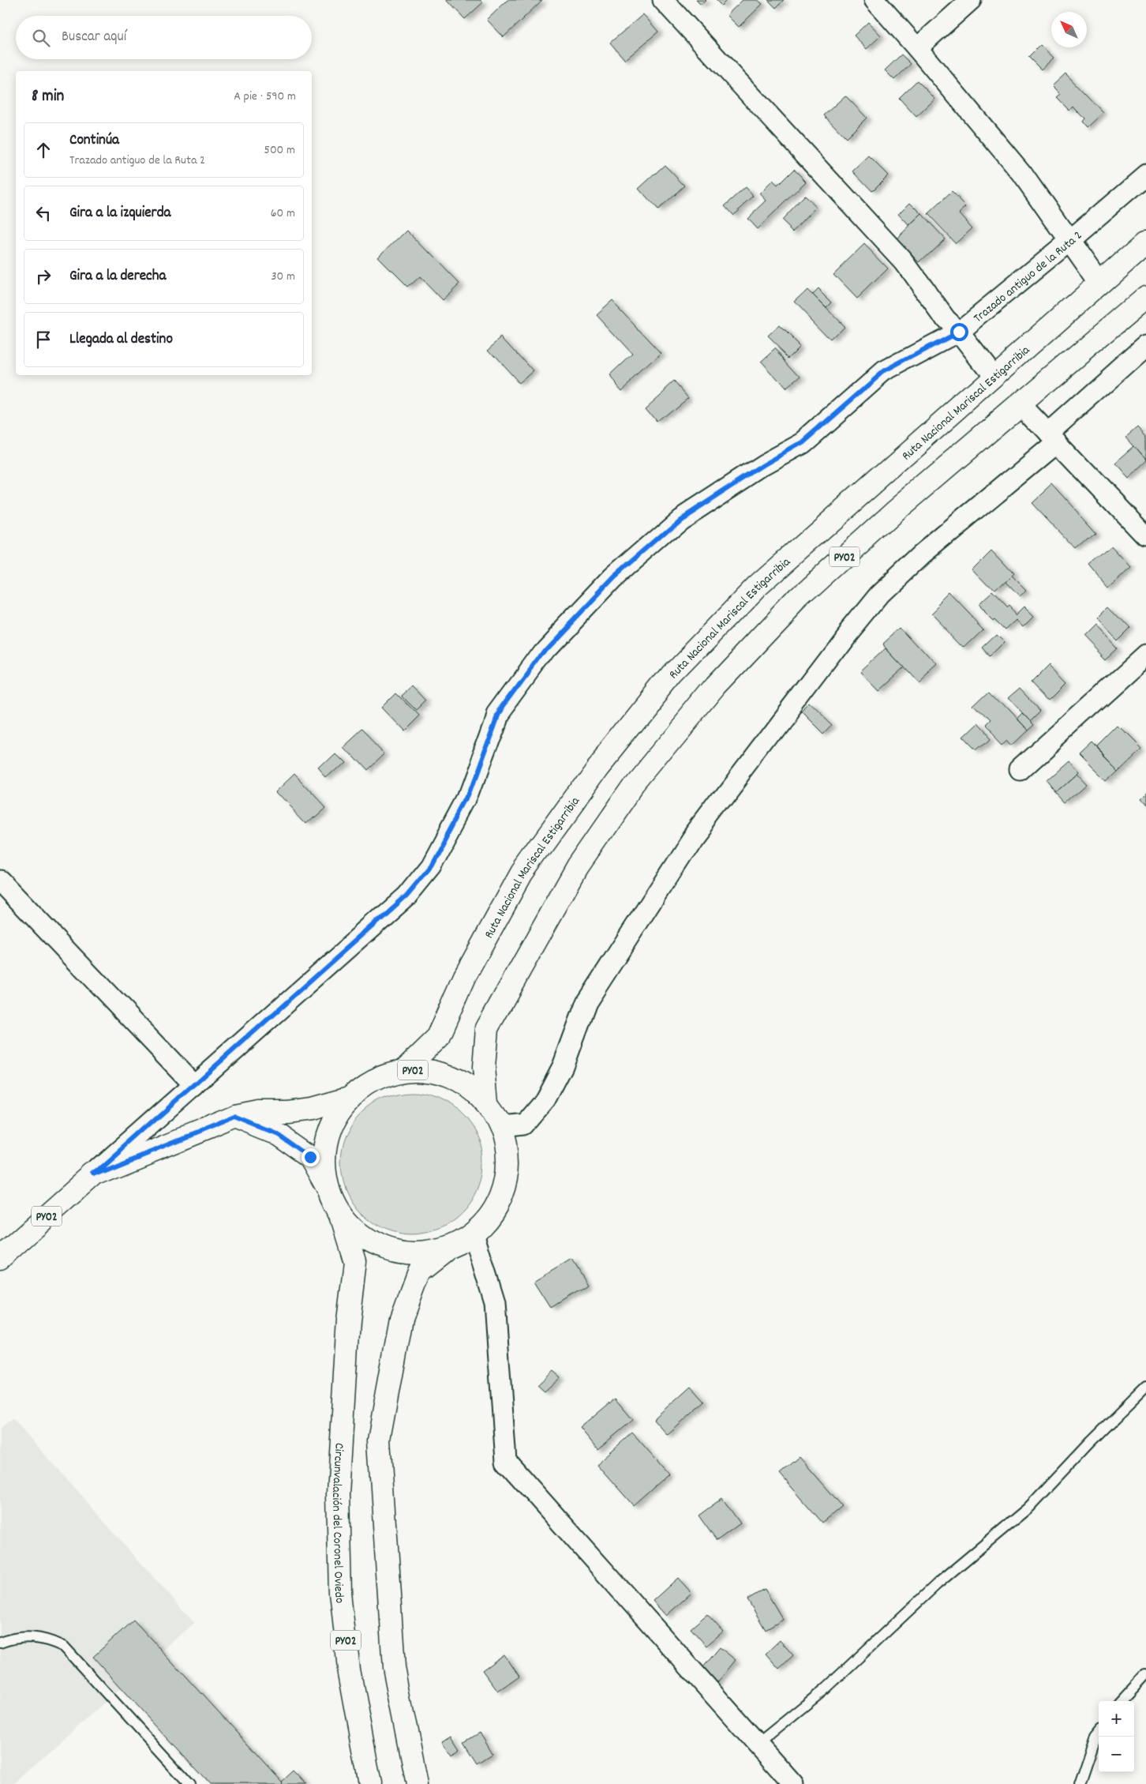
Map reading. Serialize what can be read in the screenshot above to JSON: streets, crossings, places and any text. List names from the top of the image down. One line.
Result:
{"streets":{"main road":["Ruta Nacional Mariscal Estigarribia","PY02","Circunvalación del Coronel Oviedo"],"street":["Trazado antiguo de la Ruta 2"]},"crossings":[["Trazado antiguo de la Ruta 2","PY02"],["Ruta Nacional Mariscal Estigarribia","PY02"],["PY02","Circunvalación del Coronel Oviedo"]],"north":"top left","page":{"search":"Buscar aquí","heading":["8 min","A pie · 590 m"],"list":[["Continúa","Trazado antiguo de la Ruta 2","500 m"],["Gira a la izquierda","60 m"],["Gira a la derecha","30 m"],"Llegada al destino"],"map_buttons":["+","−"]}}
